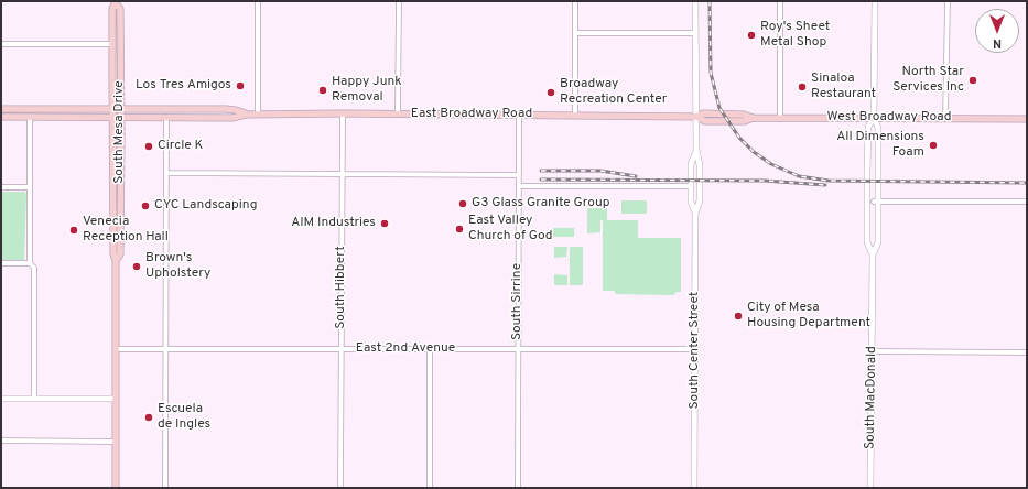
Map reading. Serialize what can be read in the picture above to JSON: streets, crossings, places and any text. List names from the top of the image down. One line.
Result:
{"streets":{"main road":["East Broadway Road","West Broadway Road","South Mesa Drive"],"street":["South Hibbert","South Sirrine","East 2nd Avenue","South Center Street","South MacDonald"]},"crossings":[["East Broadway Road","West Broadway Road"],["East Broadway Road","South Mesa Drive"],["East Broadway Road","South Hibbert"],["East Broadway Road","South Sirrine"],["East Broadway Road","South Center Street"],["West Broadway Road","South Center Street"],["West Broadway Road","South MacDonald"],["South Mesa Drive","East 2nd Avenue"],["South Hibbert","East 2nd Avenue"],["South Sirrine","East 2nd Avenue"],["East 2nd Avenue","South Center Street"]],"places":["Roy's Sheet Metal Shop","North Star Services Inc","Los Tres Amigos","Sinaloa Restaurant","Happy Junk Removal","Broadway Recreation Center","All Dimensions Foam","Circle K","G3 Glass Granite Group","CYC Landscaping","AIM Industries","East Valley Church of God","Venecia Reception Hall","Brown's Upholstery","City of Mesa Housing Department","Escuela de Ingles"],"north":"bottom"}
